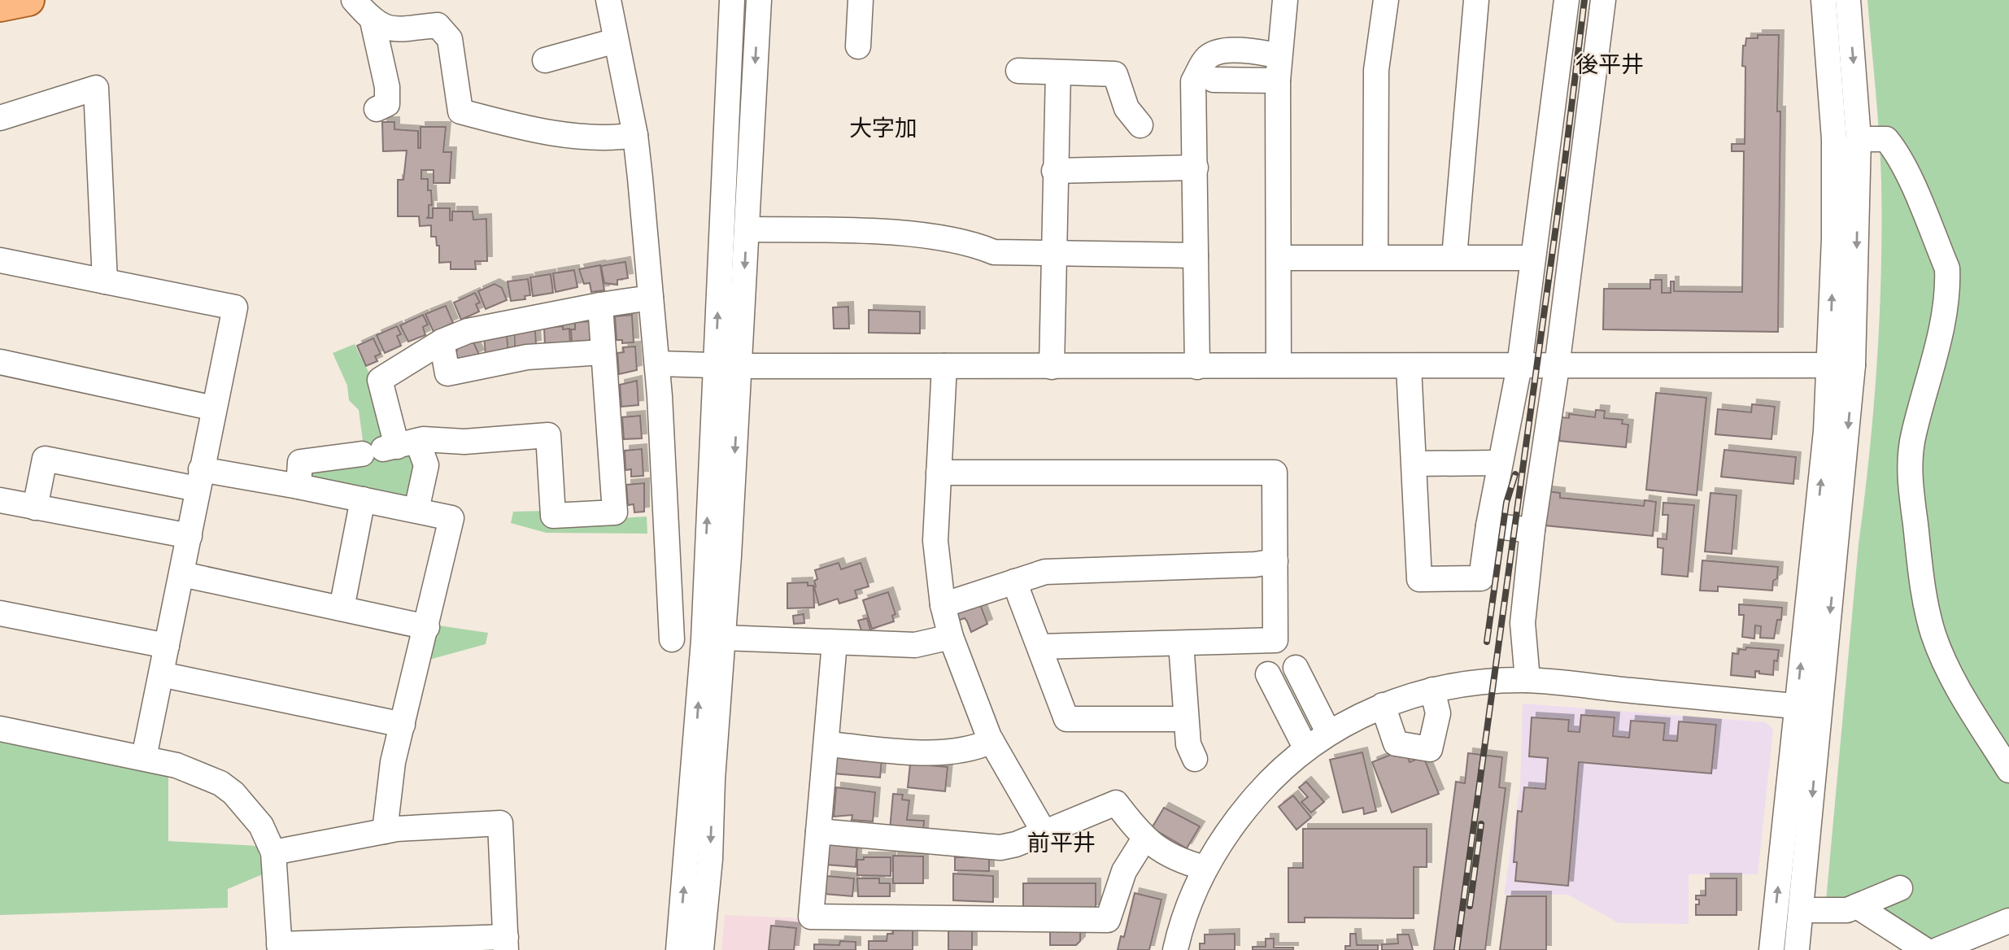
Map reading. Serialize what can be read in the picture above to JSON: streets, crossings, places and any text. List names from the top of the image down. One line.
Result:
{"districts":["後平井","大字加","前平井"]}
